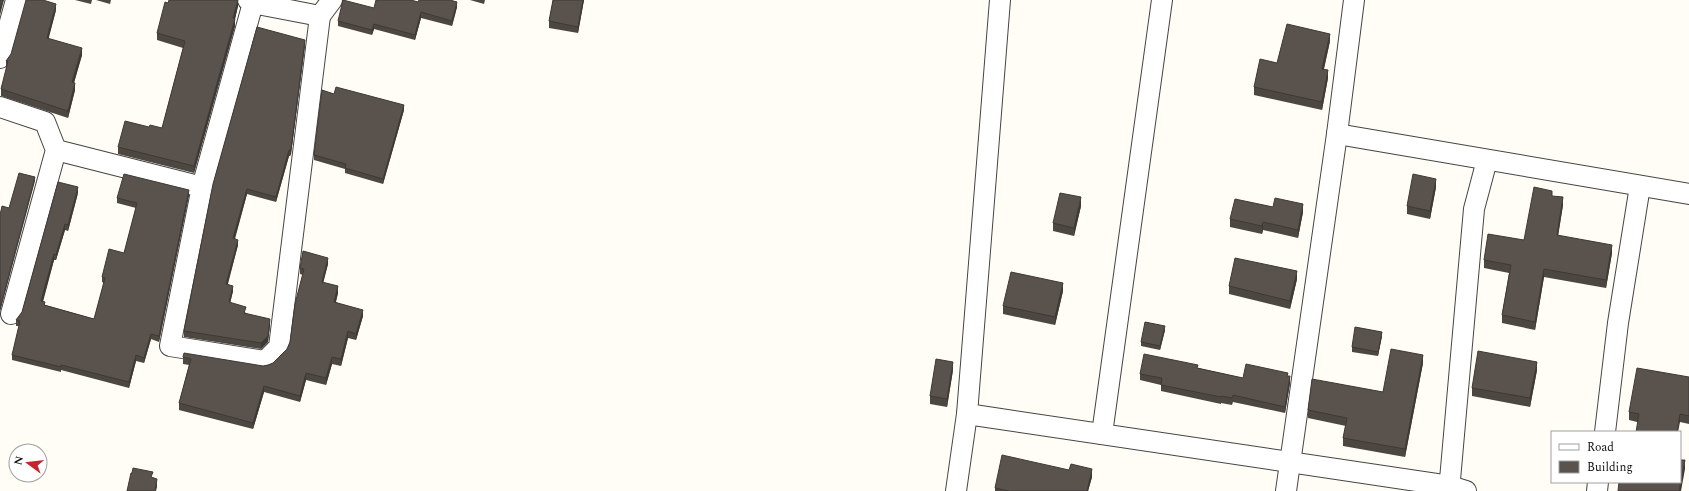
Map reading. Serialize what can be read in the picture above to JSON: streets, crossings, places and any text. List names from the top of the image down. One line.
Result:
{"legend":["Road","Building"],"north":"left"}
